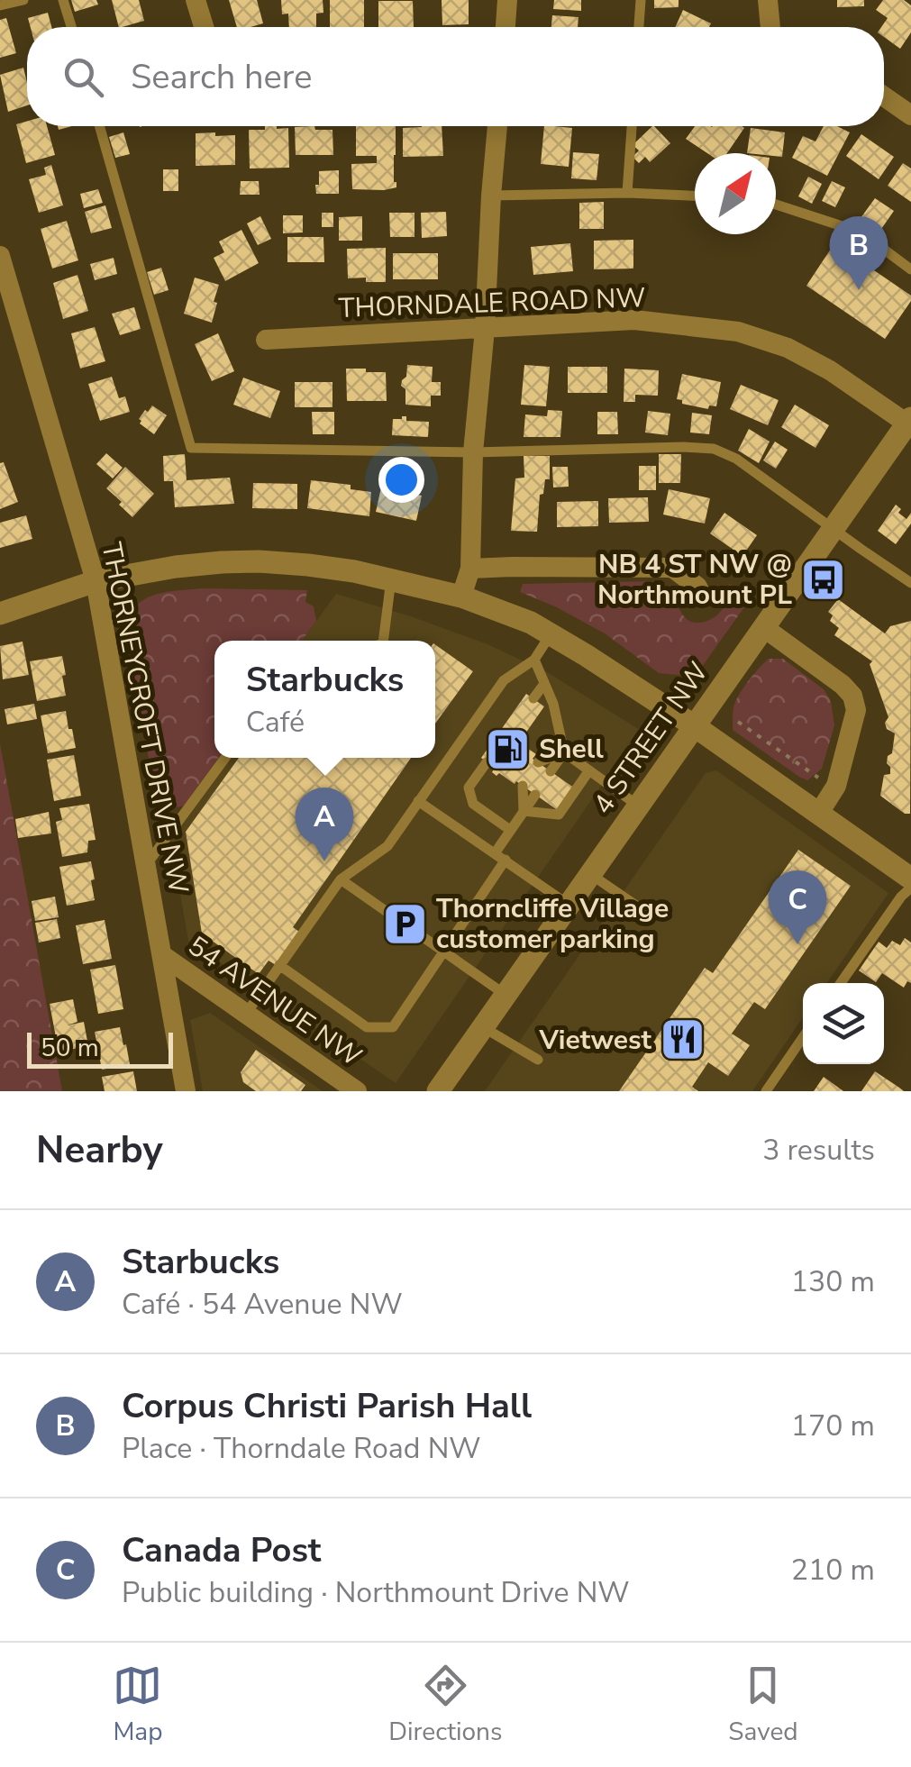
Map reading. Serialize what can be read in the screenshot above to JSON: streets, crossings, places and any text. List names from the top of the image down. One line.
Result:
{"streets":{"street":["THORNDALE ROAD NW","THORNEYCROFT DRIVE NW","4 STREET NW","54 AVENUE NW"]},"crossings":[["THORNDALE ROAD NW","4 STREET NW"],["THORNEYCROFT DRIVE NW","54 AVENUE NW"]],"places":{"bus stop":["NB 4 ST NW @ Northmount PL"],"fuel station":["Shell"],"parking":["Thorncliffe Village customer parking"],"restaurant":["Vietwest"]},"scale_bar":"50 m","north":"top right","page":{"search":"Search here","pins":["B","A","C"],"popup":["Starbucks","Café"],"scale":"50 m","heading":["Nearby","3 results"],"list":[{"mark":"A","name":"Starbucks","note":"Café · 54 Avenue NW","value":"130 m"},{"mark":"B","name":"Corpus Christi Parish Hall","note":"Place · Thorndale Road NW","value":"170 m"},{"mark":"C","name":"Canada Post","note":"Public building · Northmount Drive NW","value":"210 m"}],"nav":["Map","Directions","Saved"]}}
